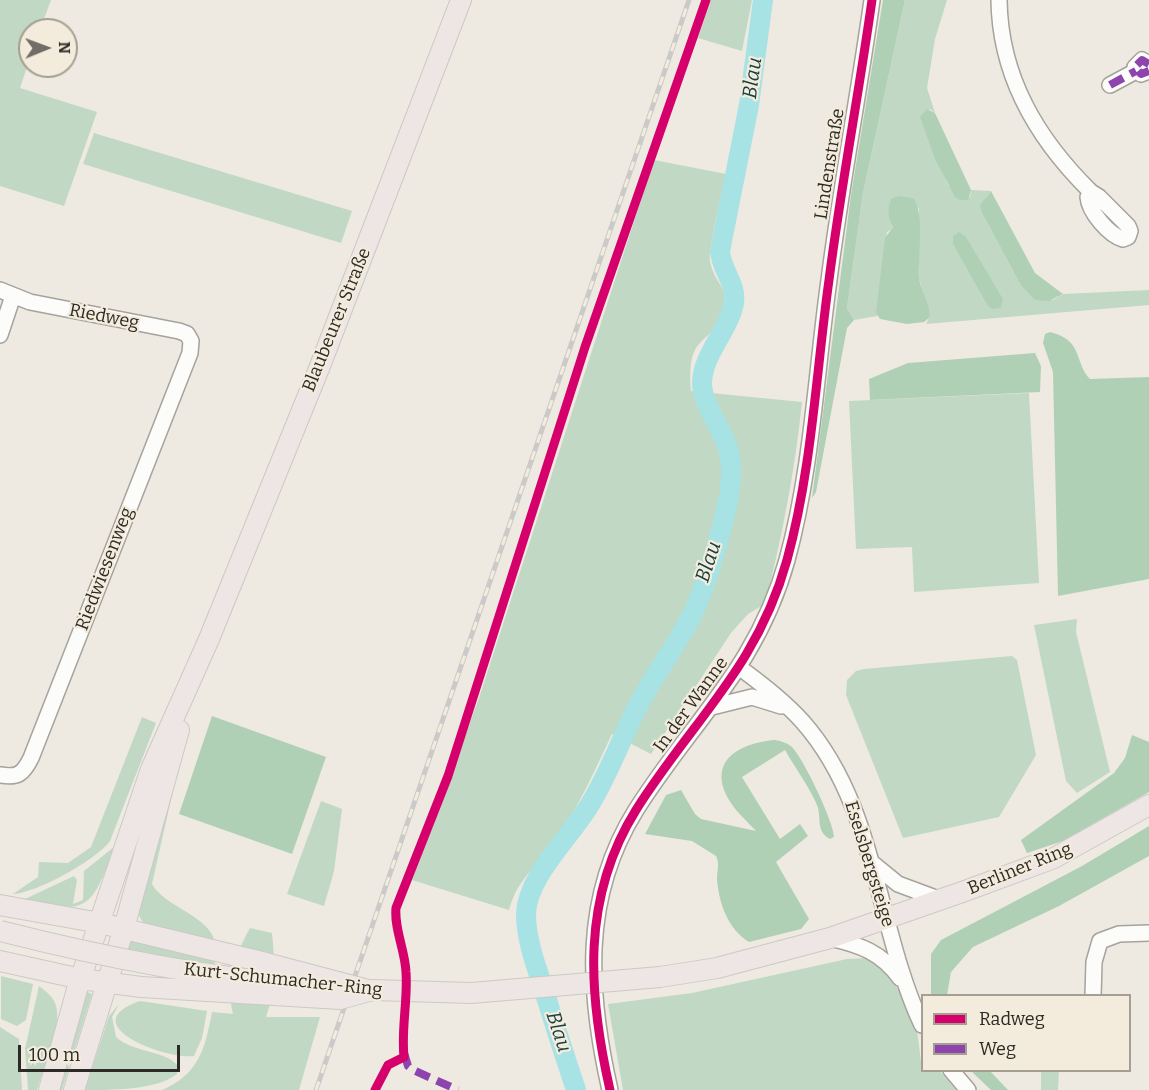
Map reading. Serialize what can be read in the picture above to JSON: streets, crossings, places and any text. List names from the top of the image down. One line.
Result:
{"streets":{"main road":["Blaubeurer Straße","Berliner Ring","Kurt-Schumacher-Ring"],"street":["Lindenstraße","Riedweg","Riedwiesenweg","In der Wanne","Eselsbergsteige"]},"crossings":[["Lindenstraße","In der Wanne"],["Riedweg","Riedwiesenweg"],["In der Wanne","Eselsbergsteige"],["Eselsbergsteige","Berliner Ring"],["Eselsbergsteige","Kurt-Schumacher-Ring"],["Berliner Ring","Kurt-Schumacher-Ring"]],"water":["Blau"],"legend":["Radweg","Weg"],"scale_bar":"100 m","north":"right"}
